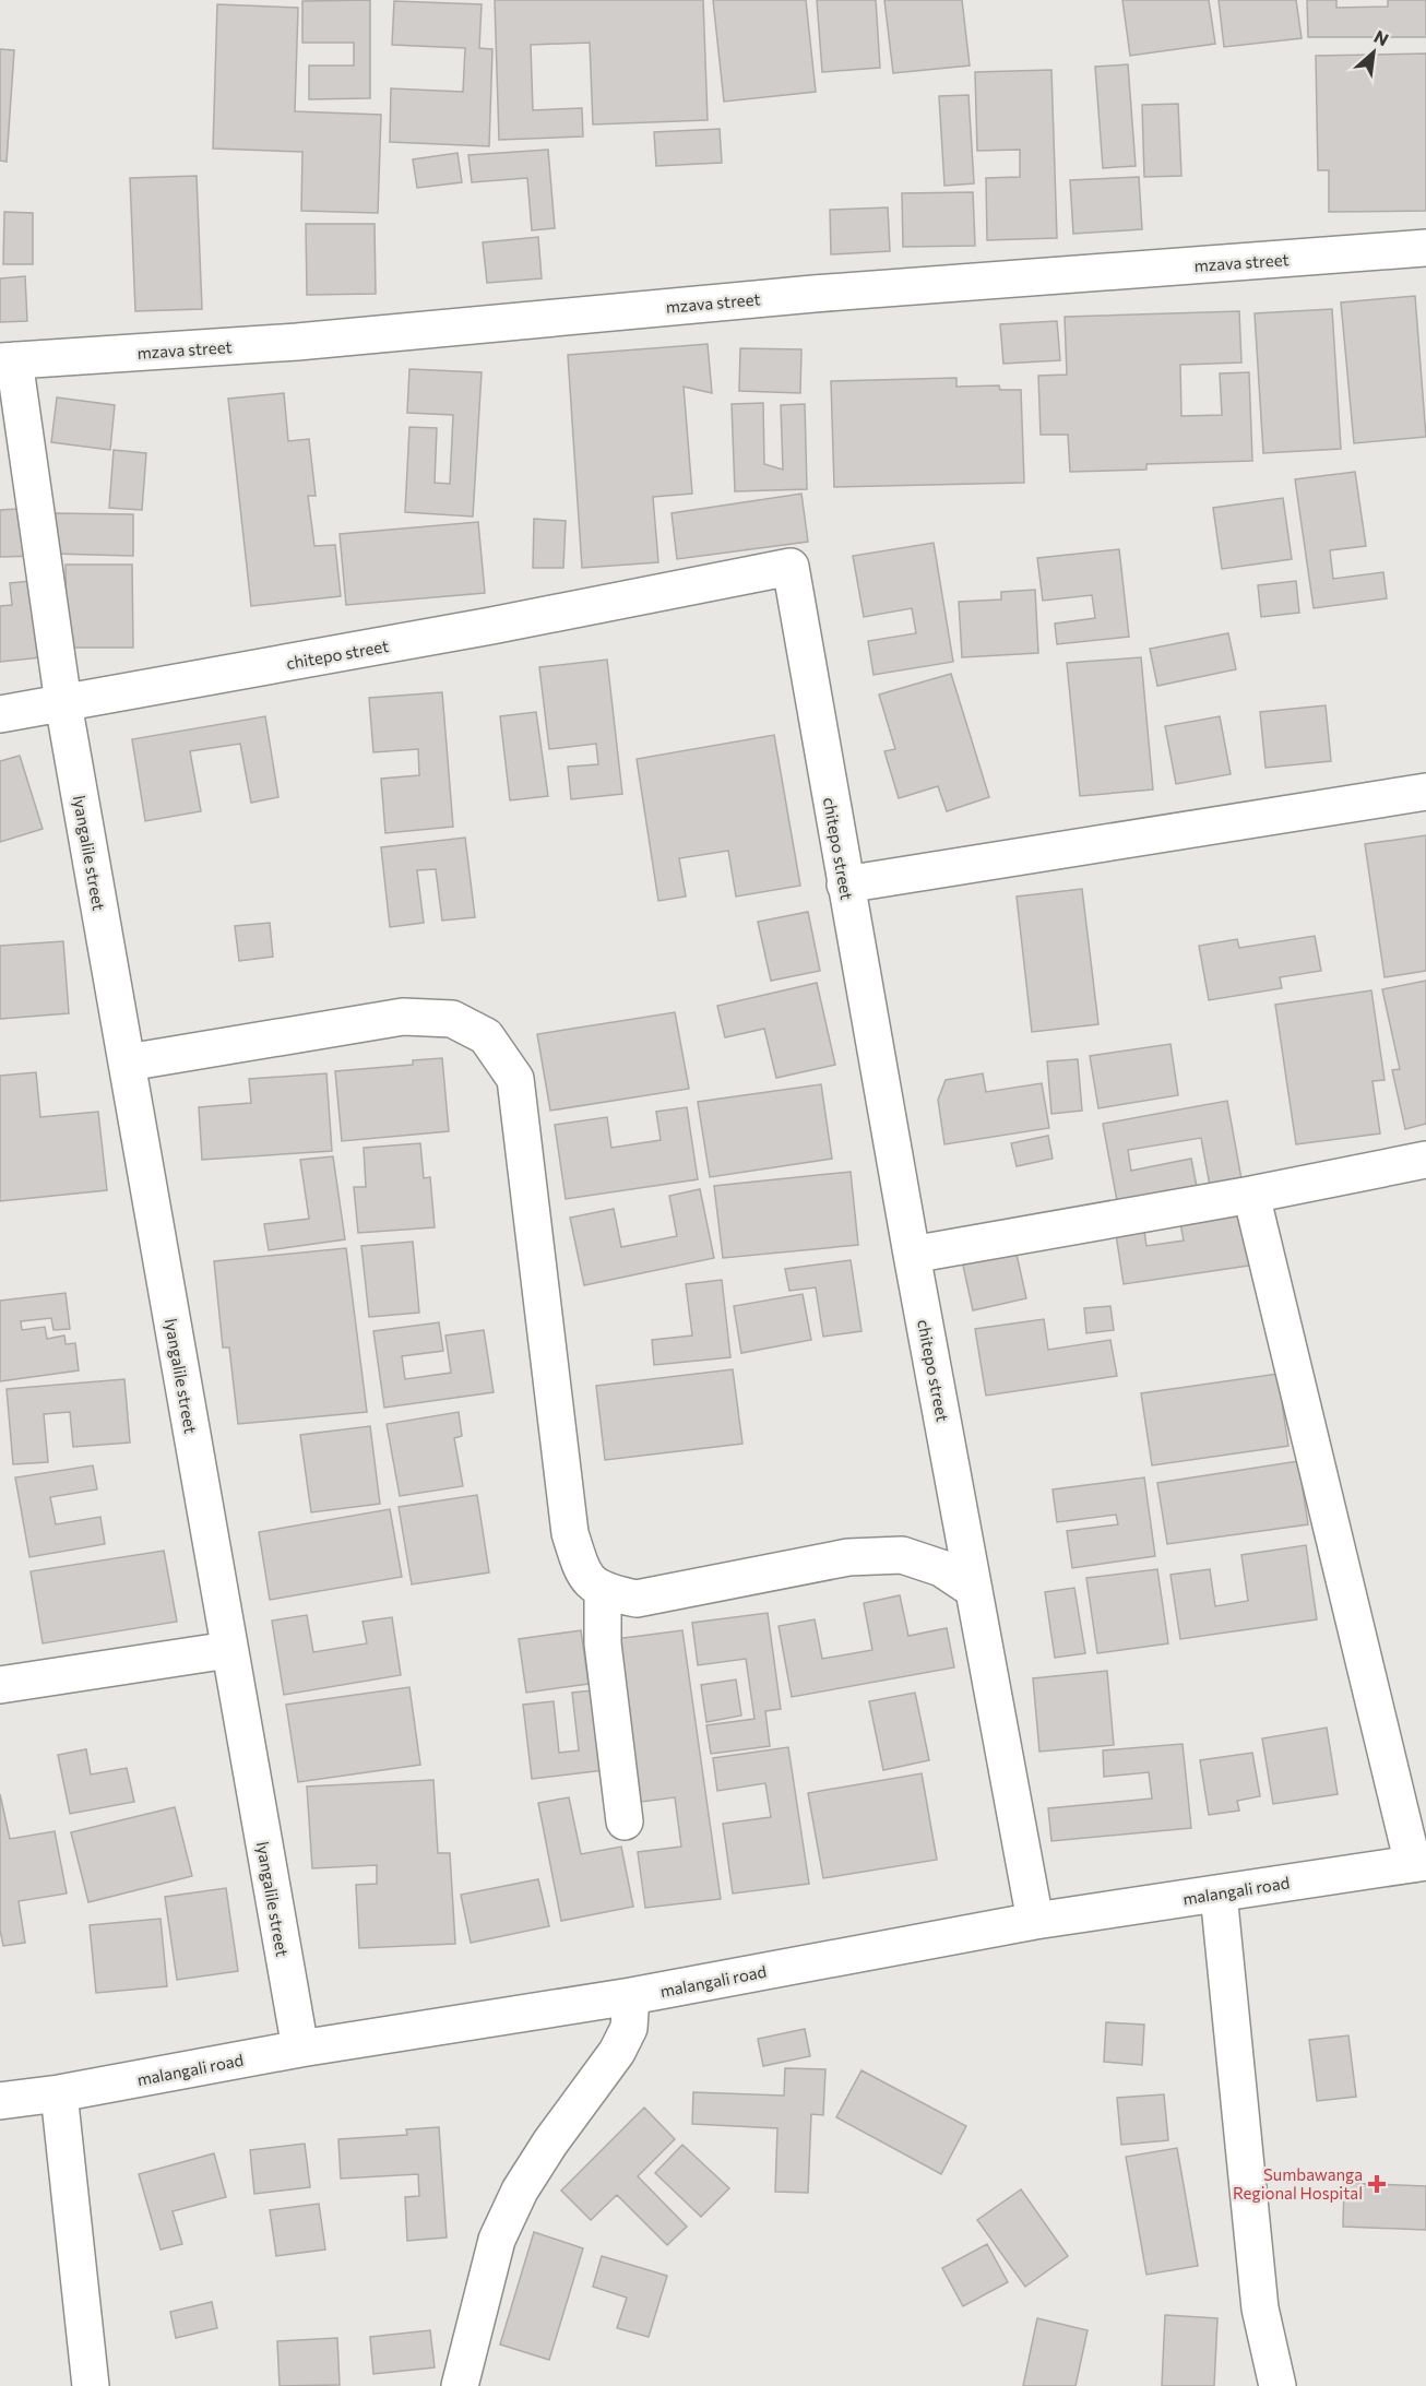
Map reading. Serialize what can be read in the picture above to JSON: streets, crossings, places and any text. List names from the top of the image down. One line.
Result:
{"streets":{"street":["mzava street","chitepo street","lyangalile street","malangali road"]},"crossings":[["mzava street","lyangalile street"],["chitepo street","lyangalile street"],["chitepo street","malangali road"],["lyangalile street","malangali road"]],"places":{"health":["Sumbawanga Regional Hospital"]},"north":"top right"}
